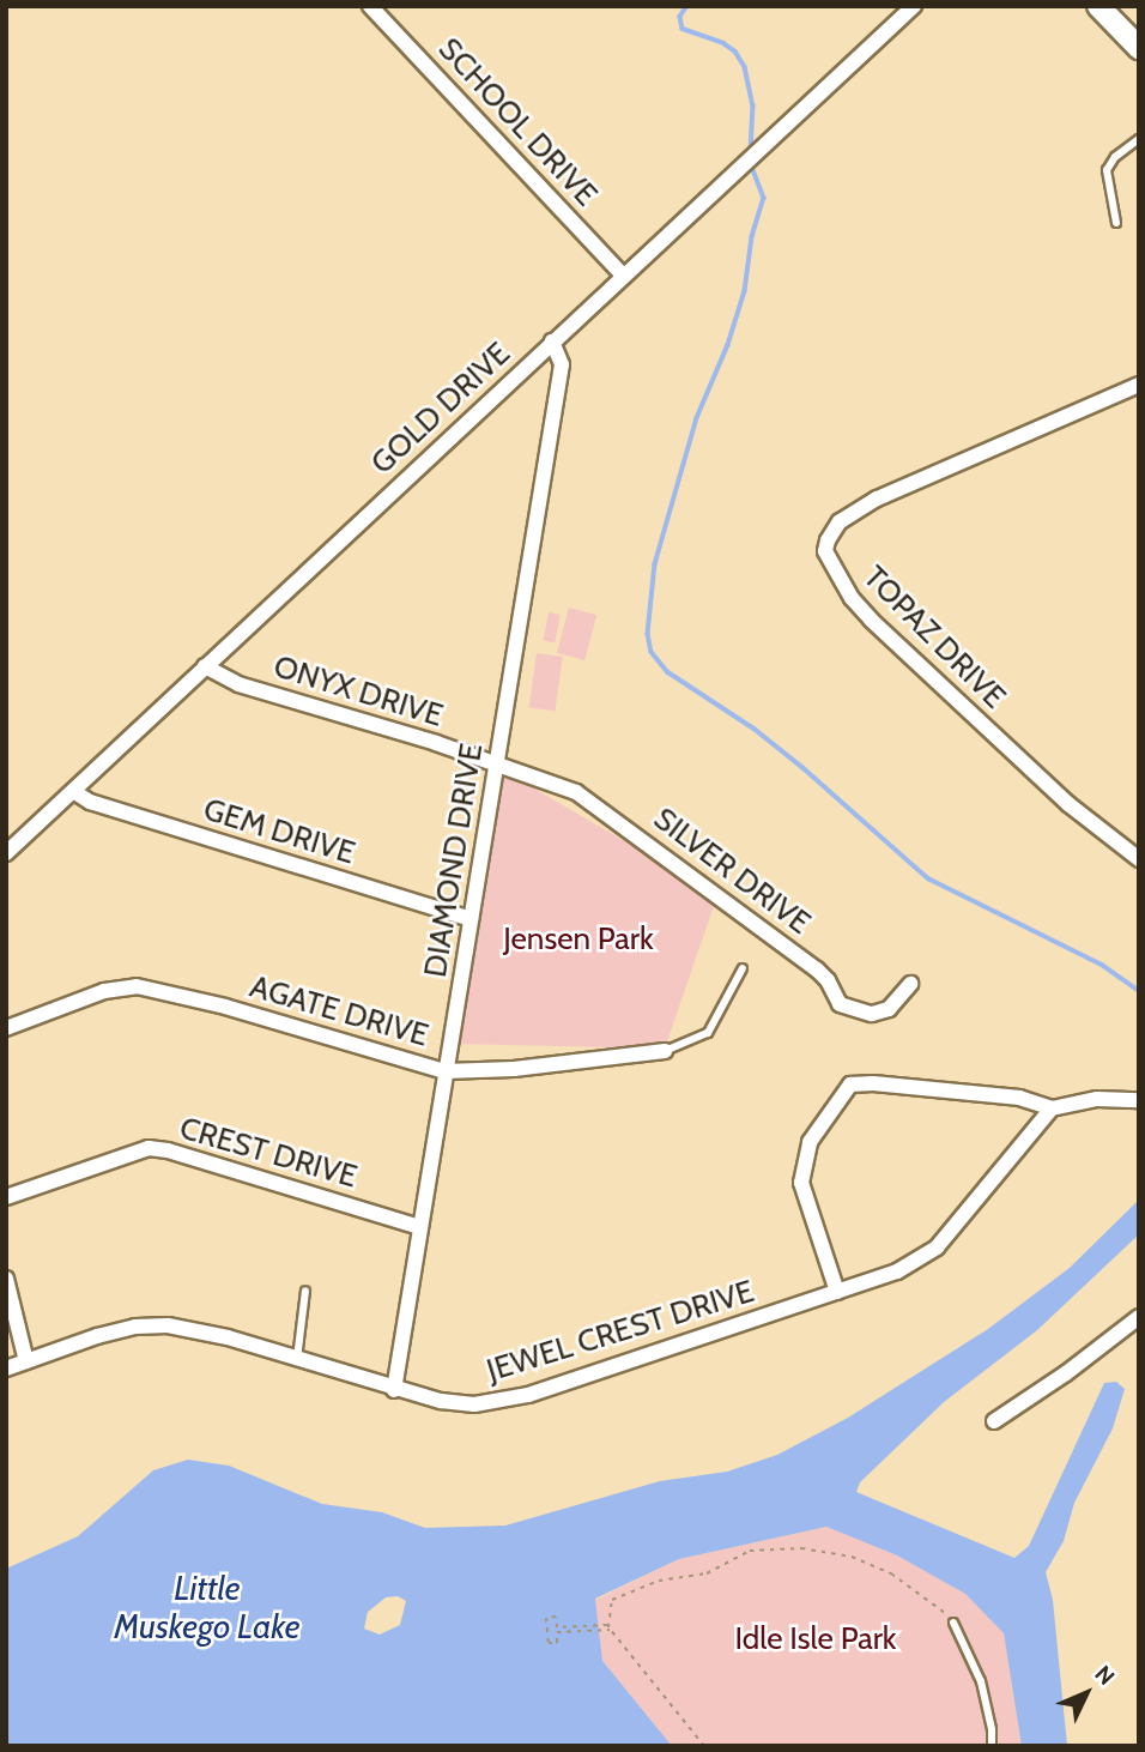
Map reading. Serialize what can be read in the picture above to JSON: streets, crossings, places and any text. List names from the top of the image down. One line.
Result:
{"streets":{"street":["SCHOOL DRIVE","GOLD DRIVE","TOPAZ DRIVE","ONYX DRIVE","GEM DRIVE","DIAMOND DRIVE","SILVER DRIVE","AGATE DRIVE","CREST DRIVE","JEWEL CREST DRIVE"]},"crossings":[["SCHOOL DRIVE","GOLD DRIVE"],["GOLD DRIVE","ONYX DRIVE"],["GOLD DRIVE","GEM DRIVE"],["GOLD DRIVE","DIAMOND DRIVE"],["ONYX DRIVE","DIAMOND DRIVE"],["ONYX DRIVE","SILVER DRIVE"],["GEM DRIVE","DIAMOND DRIVE"],["DIAMOND DRIVE","SILVER DRIVE"],["DIAMOND DRIVE","AGATE DRIVE"],["DIAMOND DRIVE","CREST DRIVE"],["DIAMOND DRIVE","JEWEL CREST DRIVE"]],"water":["Little Muskego Lake"],"parks":["Jensen Park","Idle Isle Park"],"north":"top right"}
